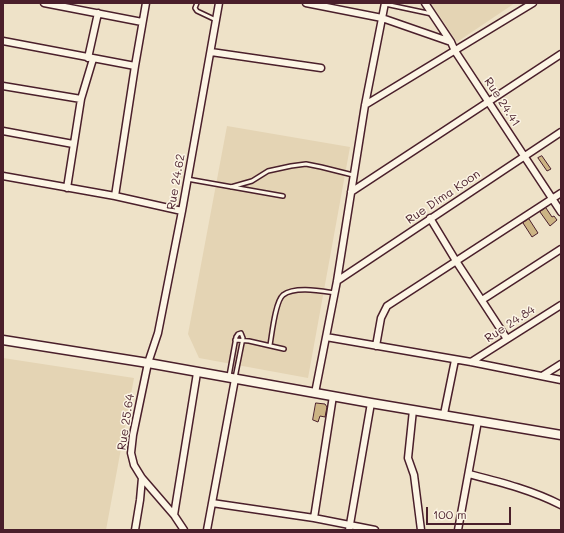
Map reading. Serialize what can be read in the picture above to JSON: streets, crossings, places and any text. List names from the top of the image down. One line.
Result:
{"streets":{"street":["Rue 24.41","Rue 24.62","Rue Dima Koon","Rue 24.84","Rue 25.64"]},"crossings":[["Rue 24.41","Rue Dima Koon"],["Rue 24.62","Rue 25.64"]],"scale_bar":"100 m"}
